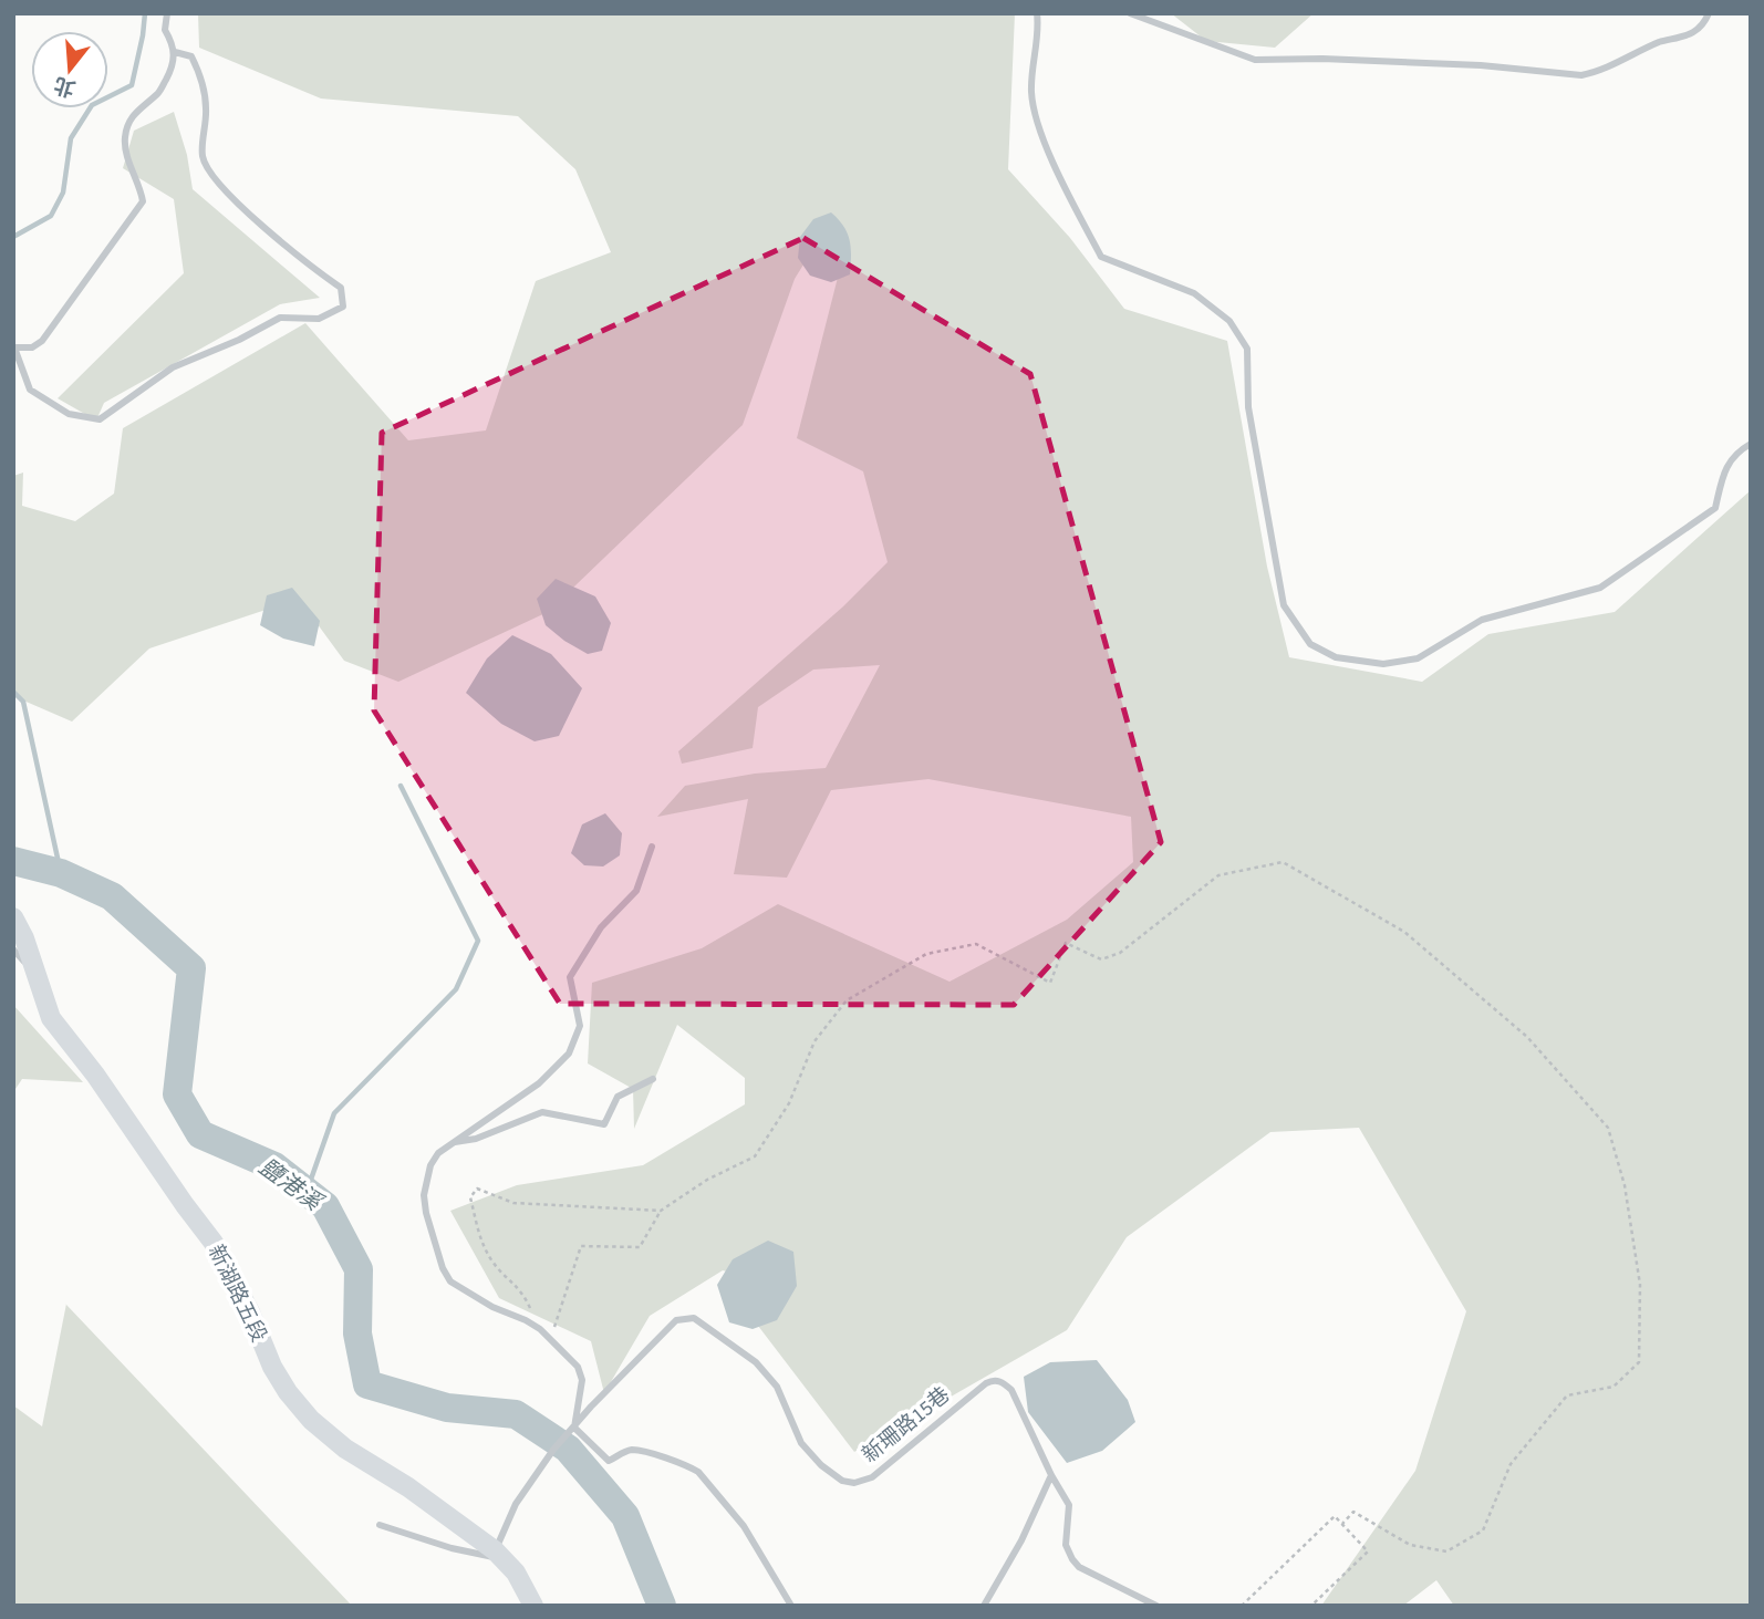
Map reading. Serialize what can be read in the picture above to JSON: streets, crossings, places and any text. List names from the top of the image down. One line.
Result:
{"streets":{"street":["新湖路五段"],"lane":["新珊路15巷"]},"crossings":[["新湖路五段","新珊路15巷"]],"water":["鹽港溪"],"north":"bottom"}
